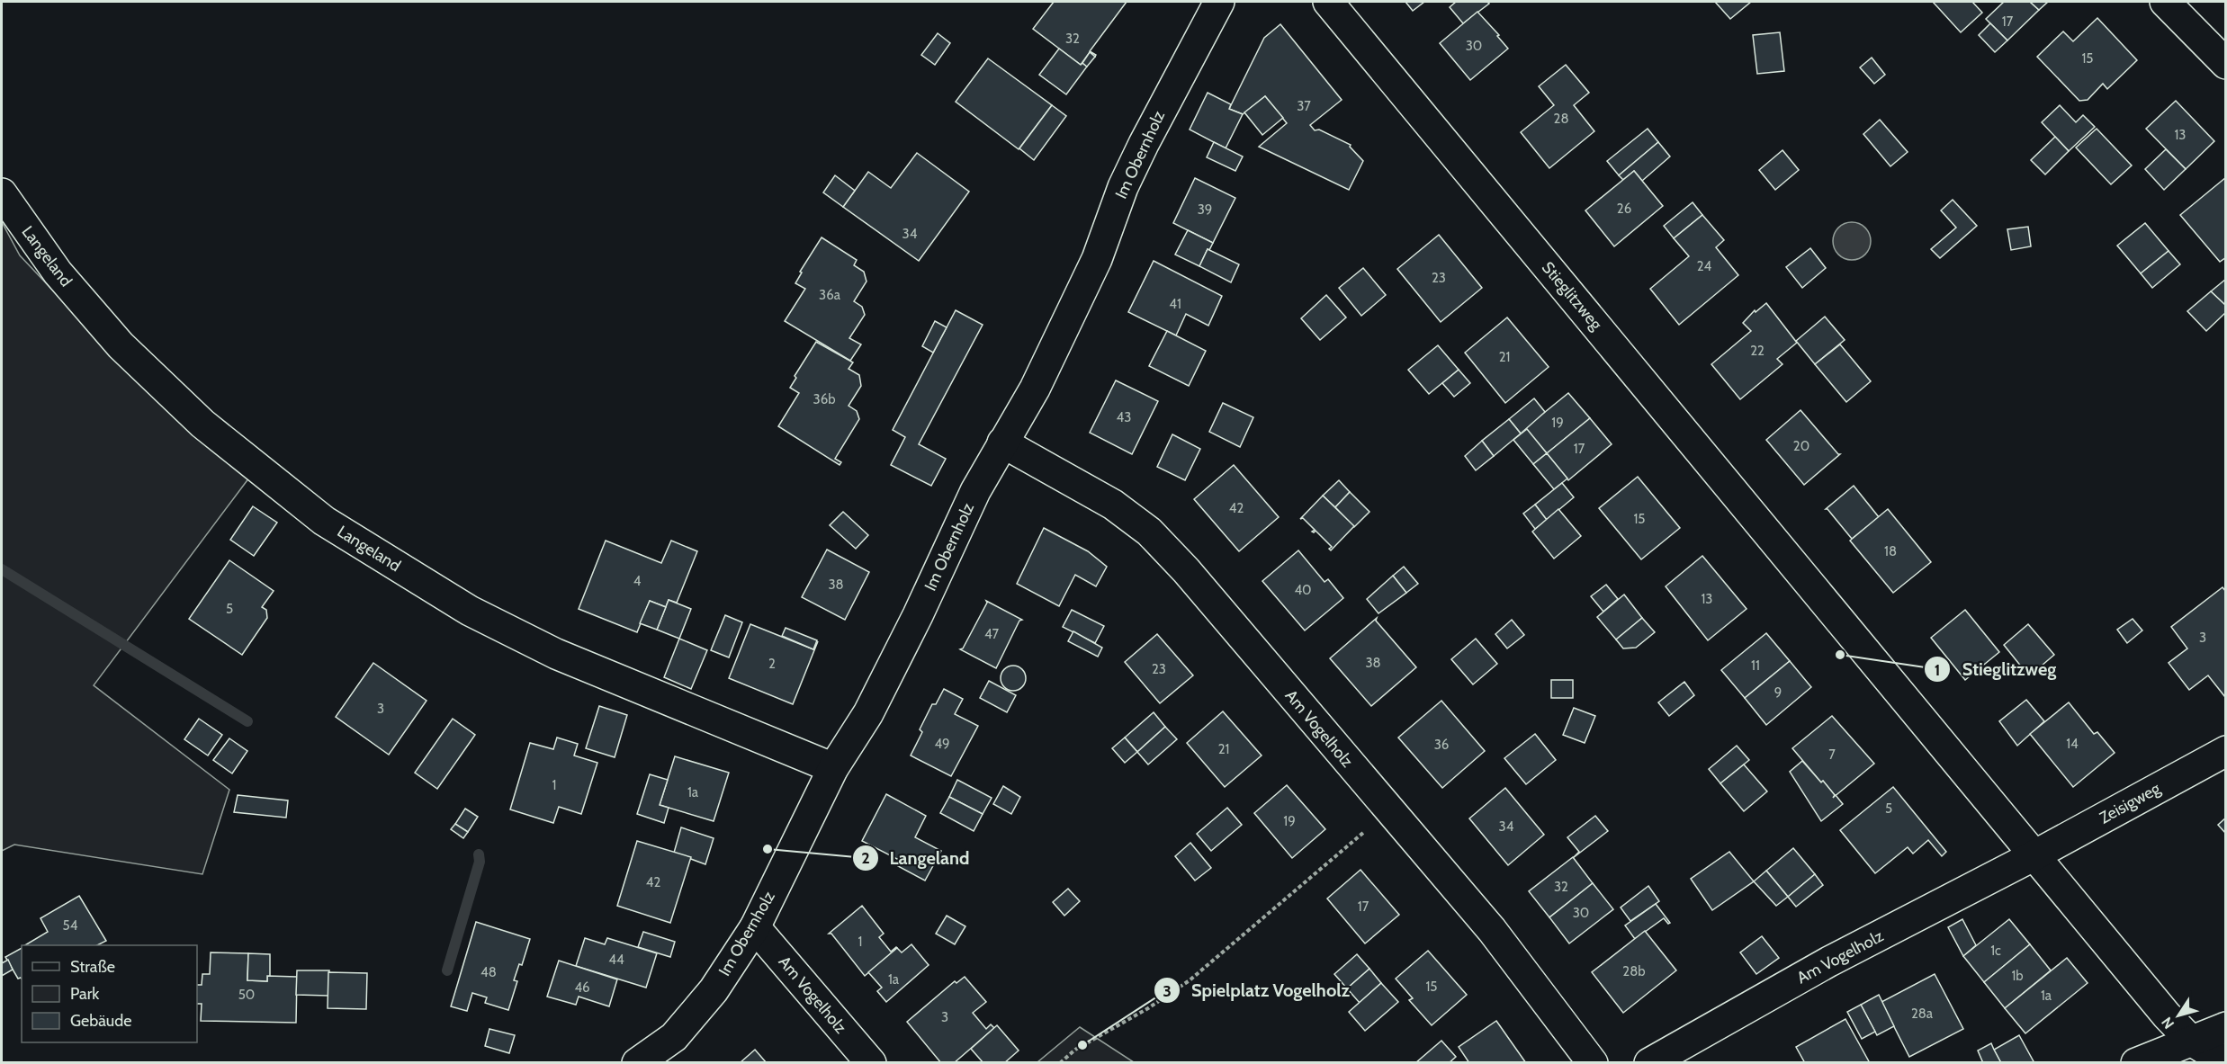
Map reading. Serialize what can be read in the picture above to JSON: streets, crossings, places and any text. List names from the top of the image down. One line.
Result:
{"streets":{"street":["Im Obernholz","Langeland","Stieglitzweg","Am Vogelholz","Zeisigweg"]},"crossings":[["Im Obernholz","Langeland"],["Im Obernholz","Am Vogelholz"],["Stieglitzweg","Am Vogelholz"],["Stieglitzweg","Zeisigweg"],["Am Vogelholz","Zeisigweg"]],"places":["Stieglitzweg","Langeland","Spielplatz Vogelholz"],"house_numbers":["17","32","30","15","37","28","13","26","39","34","24","23","36a","41","22","21","36b","43","19","20","17","42","15","18","4","38","40","13","5","47","3","38","2","11","23","9","3","49","14","36","21","7","1","1a","5","19","34","42","32","17","30","54","1","1c","44","28b","48","1b","1a","15","46","50","1a","28a","3"],"legend":["Straße","Park","Gebäude"],"north":"bottom left"}
